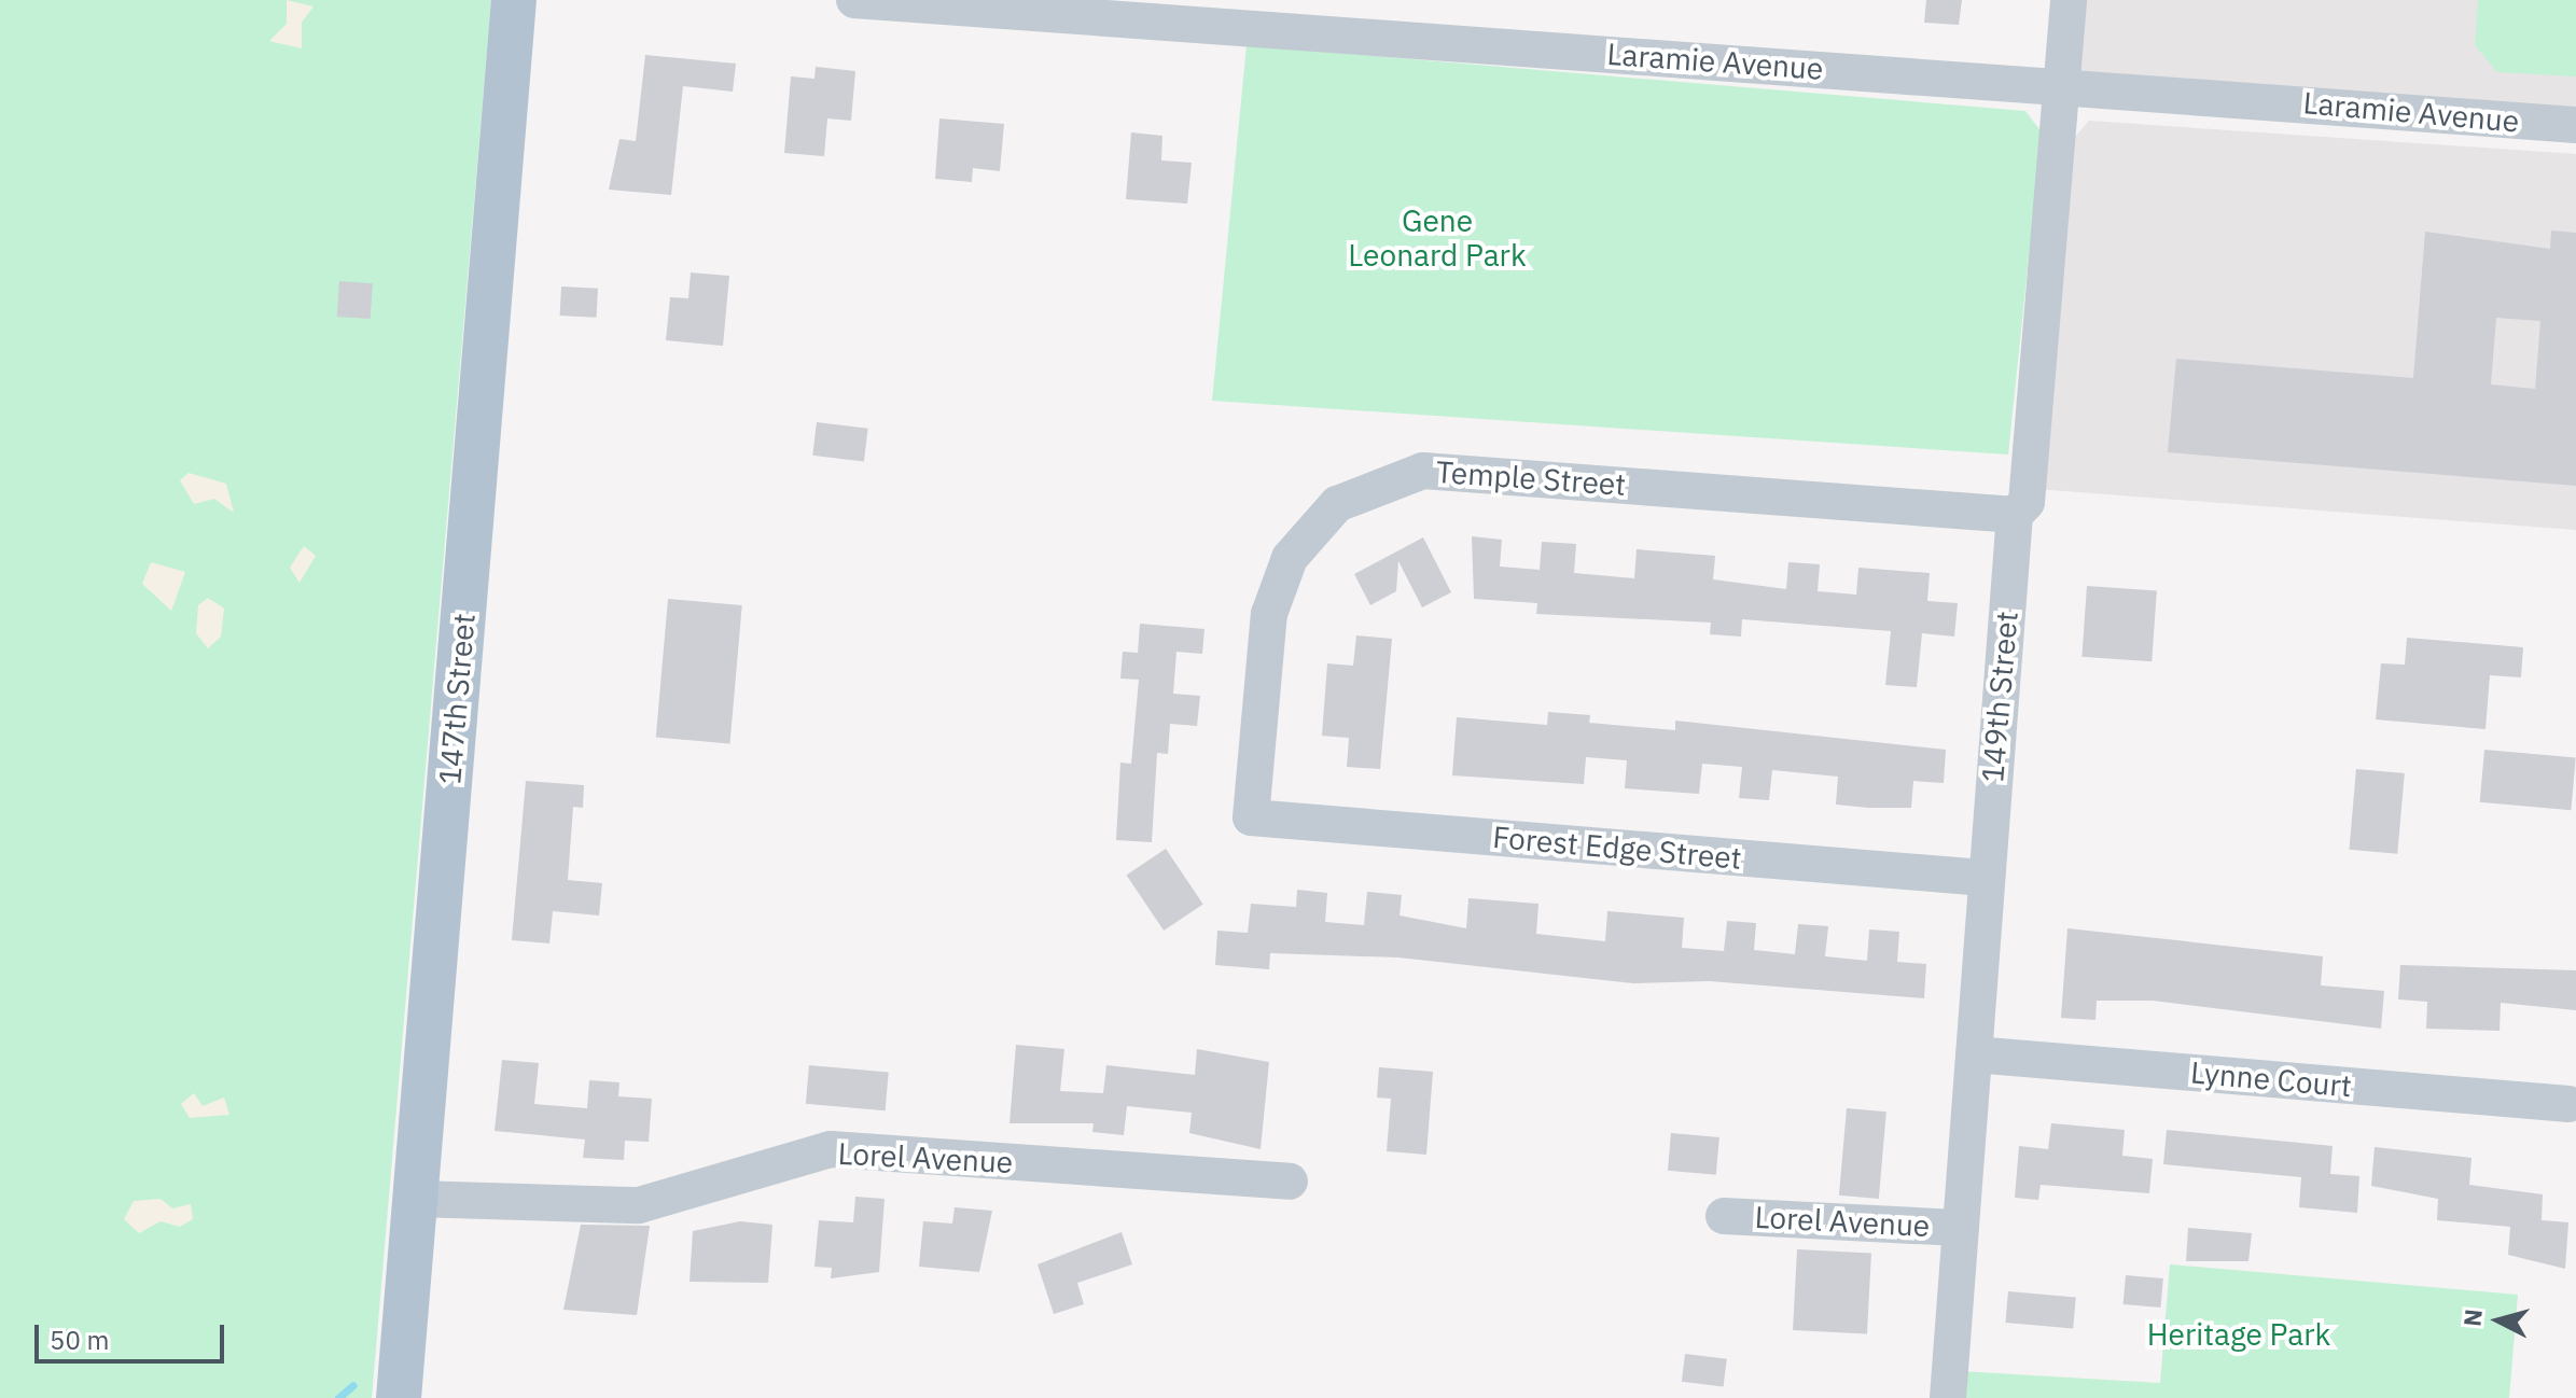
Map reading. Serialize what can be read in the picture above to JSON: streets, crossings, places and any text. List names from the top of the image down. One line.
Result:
{"streets":{"main road":["147th Street"],"street":["Laramie Avenue","Temple Street","149th Street","Forest Edge Street","Lynne Court","Lorel Avenue"]},"crossings":[["Laramie Avenue","149th Street"],["Temple Street","149th Street"],["Temple Street","Forest Edge Street"],["149th Street","Forest Edge Street"],["149th Street","Lynne Court"],["149th Street","Lorel Avenue"],["147th Street","Lorel Avenue"]],"parks":["Gene Leonard Park","Heritage Park"],"scale_bar":"50 m","north":"left"}
